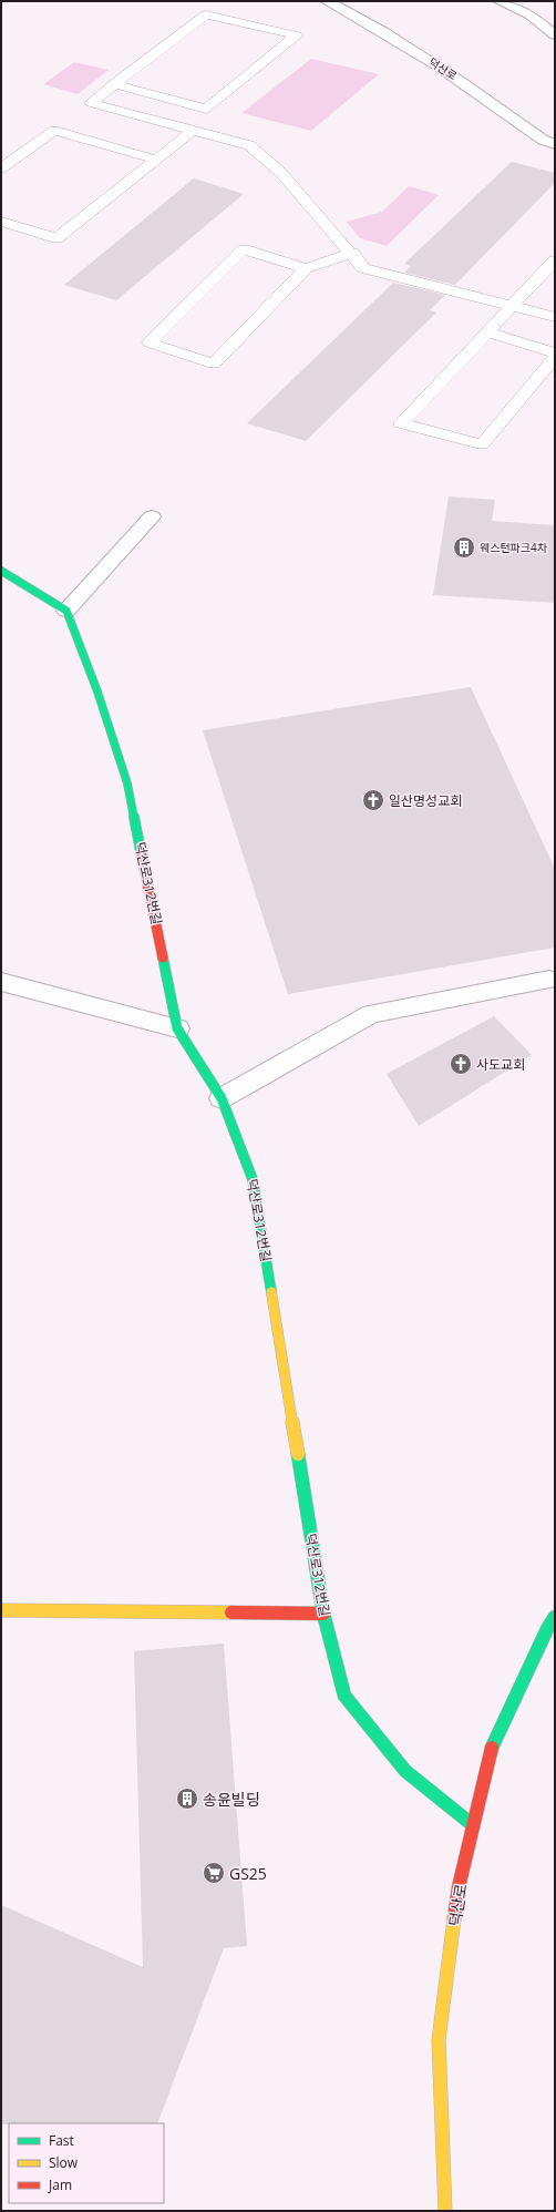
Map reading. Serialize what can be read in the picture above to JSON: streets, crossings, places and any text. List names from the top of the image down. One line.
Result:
{"streets":{"street":["덕산로","덕산로312번길"]},"crossings":[["덕산로","덕산로312번길"]],"places":{"building":["웨스턴파크4차","송윤빌딩"],"church":["일산명성교회","사도교회"],"supermarket":["GS25"]},"legend":["Fast","Slow","Jam"]}
